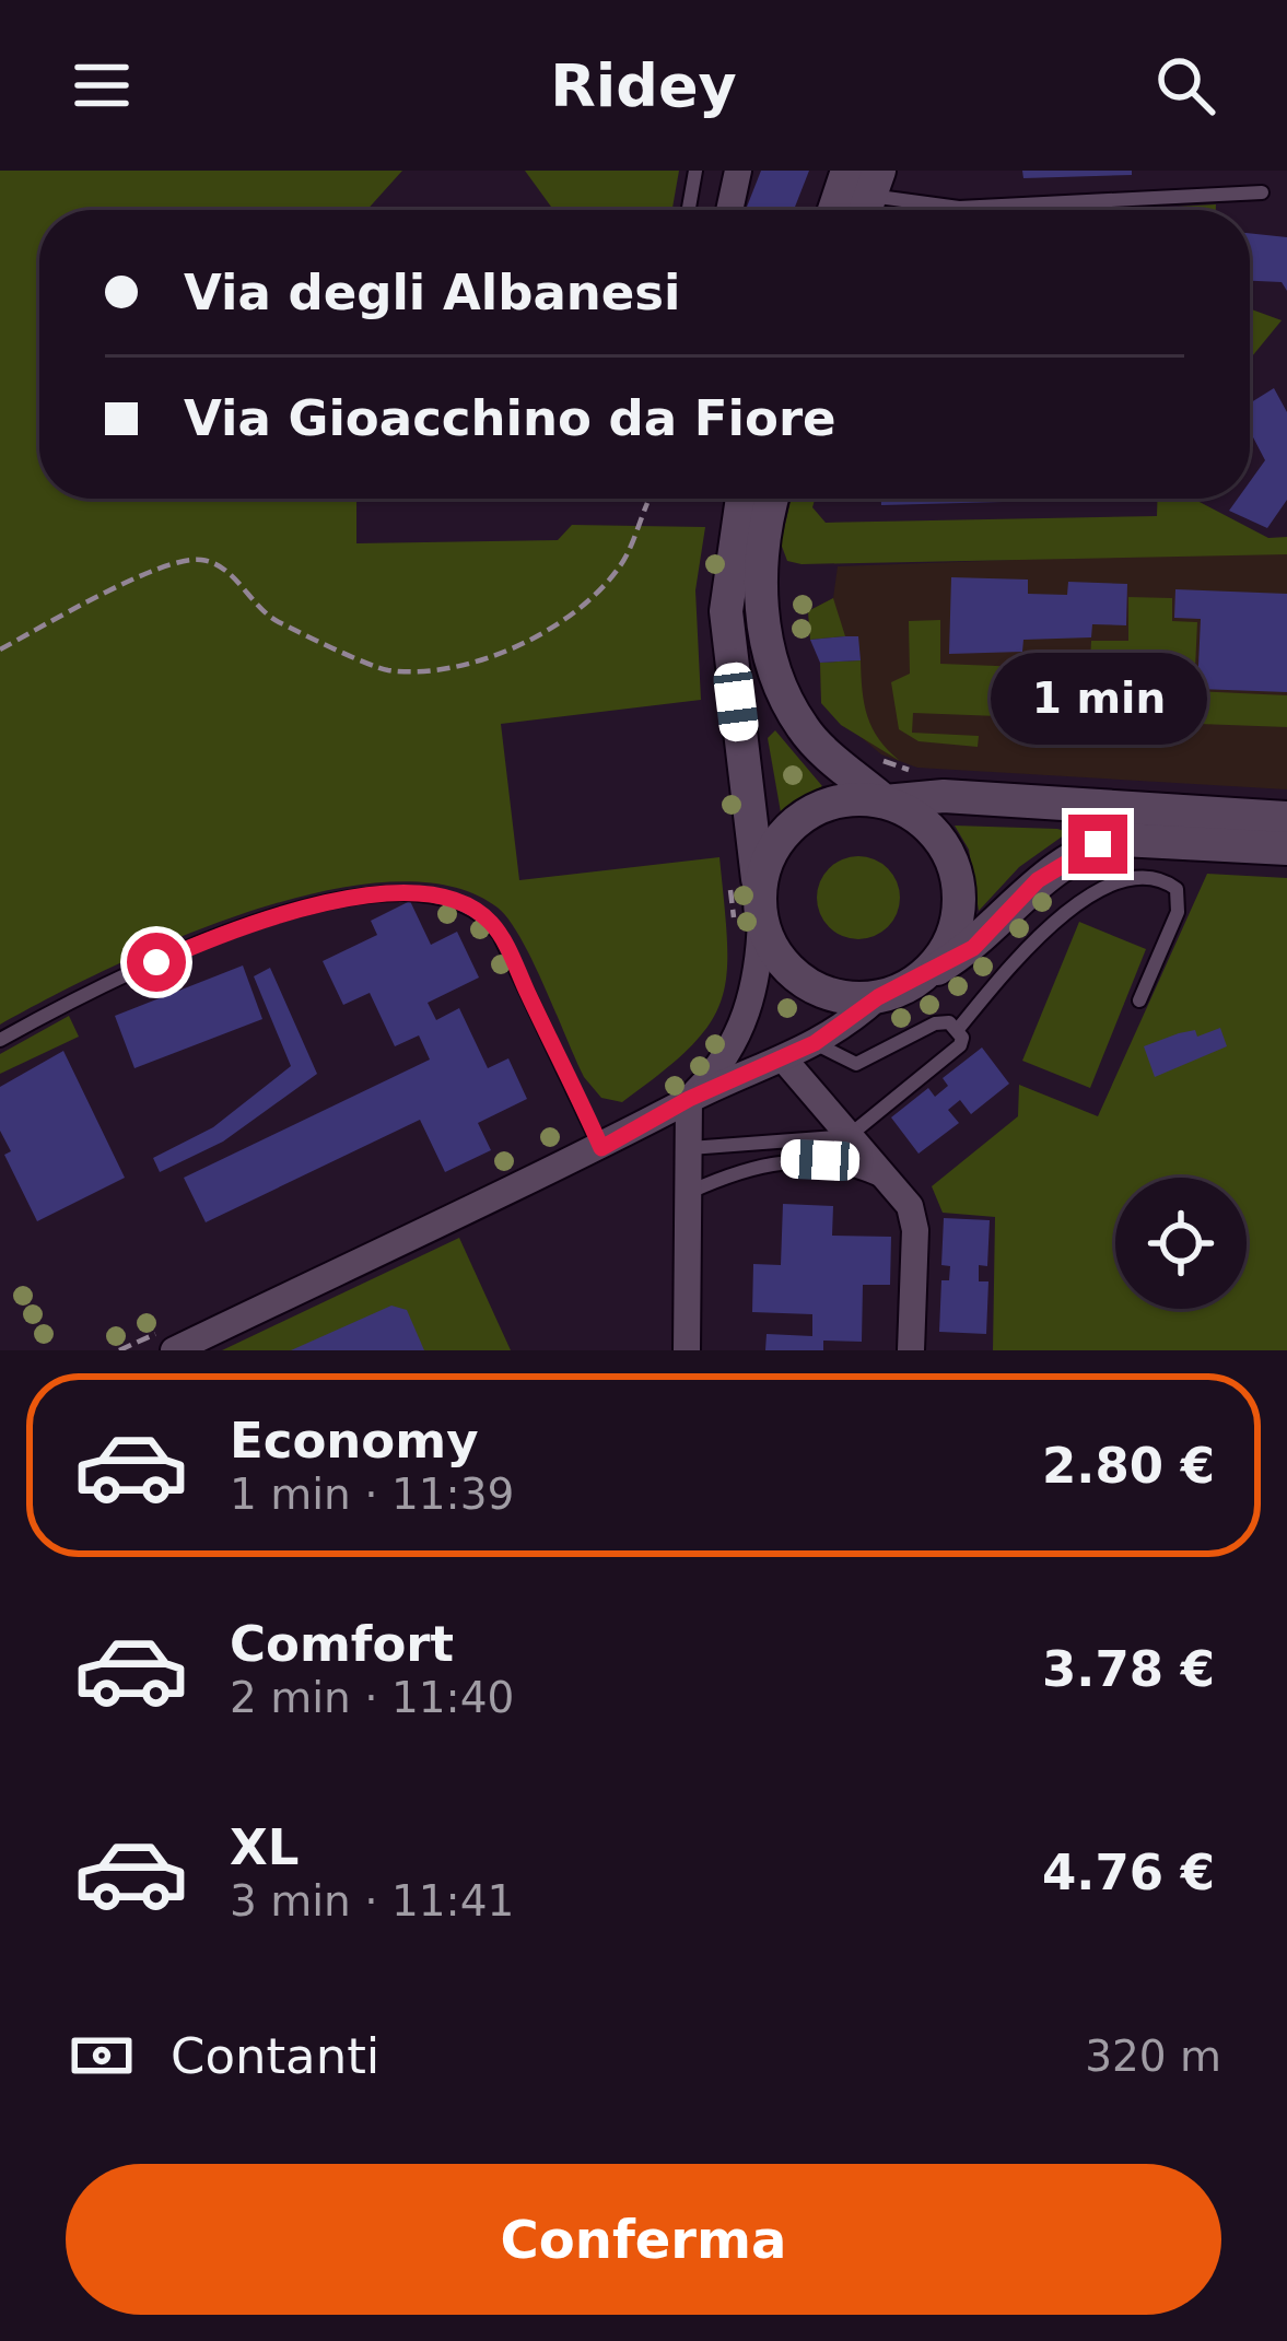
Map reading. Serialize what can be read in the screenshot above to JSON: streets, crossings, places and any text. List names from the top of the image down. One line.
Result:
{"page":{"header":"Ridey","banner":["Via degli Albanesi","Via Gioacchino da Fiore"],"bubble":"1 min","list":[{"name":"Economy","note":"1 min · 11:39","value":"2.80 €"},{"name":"Comfort","note":"2 min · 11:40","value":"3.78 €"},{"name":"XL","note":"3 min · 11:41","value":"4.76 €"}],"pay":["Contanti","320 m"],"buttons":"Conferma"}}
